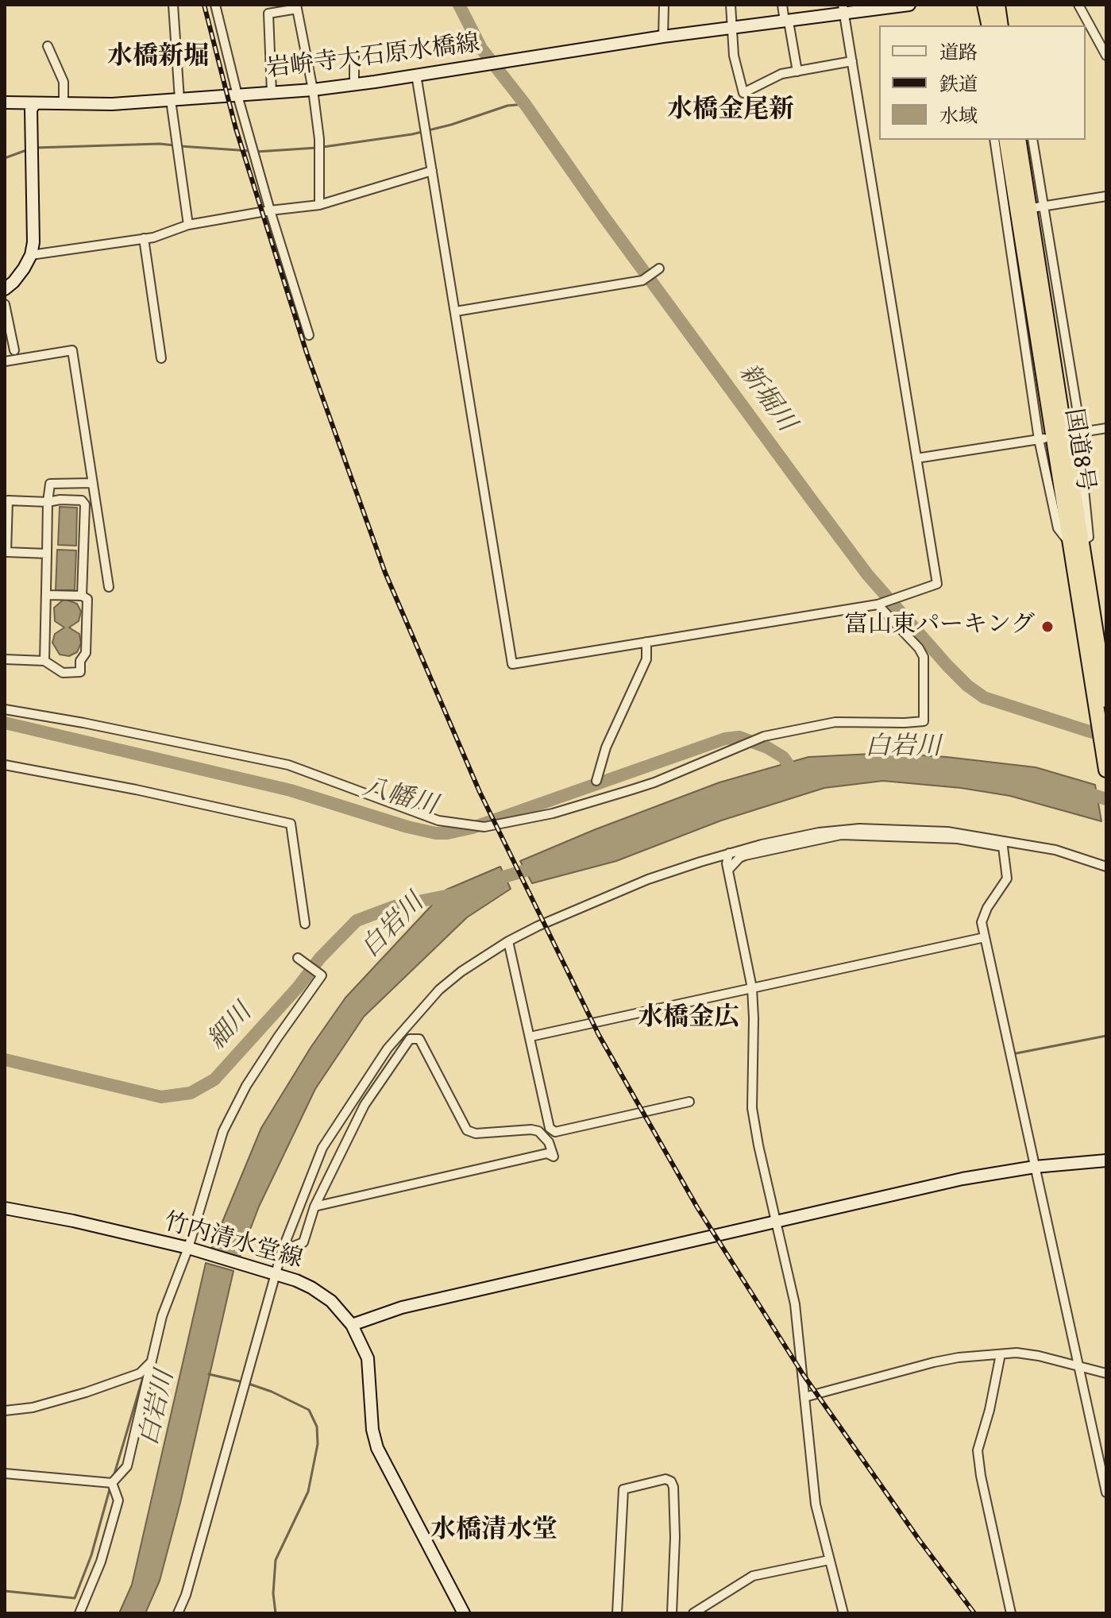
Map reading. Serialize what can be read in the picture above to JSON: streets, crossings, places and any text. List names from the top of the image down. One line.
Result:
{"streets":{"highway":["国道8号"],"main road":["岩峅寺大石原水橋線","竹内清水堂線"]},"districts":["水橋新堀","水橋金尾新","水橋金広","水橋清水堂"],"water":["新堀川","白岩川","八幡川","細川"],"places":["富山東パーキング"],"legend":["道路","鉄道","水域"]}
